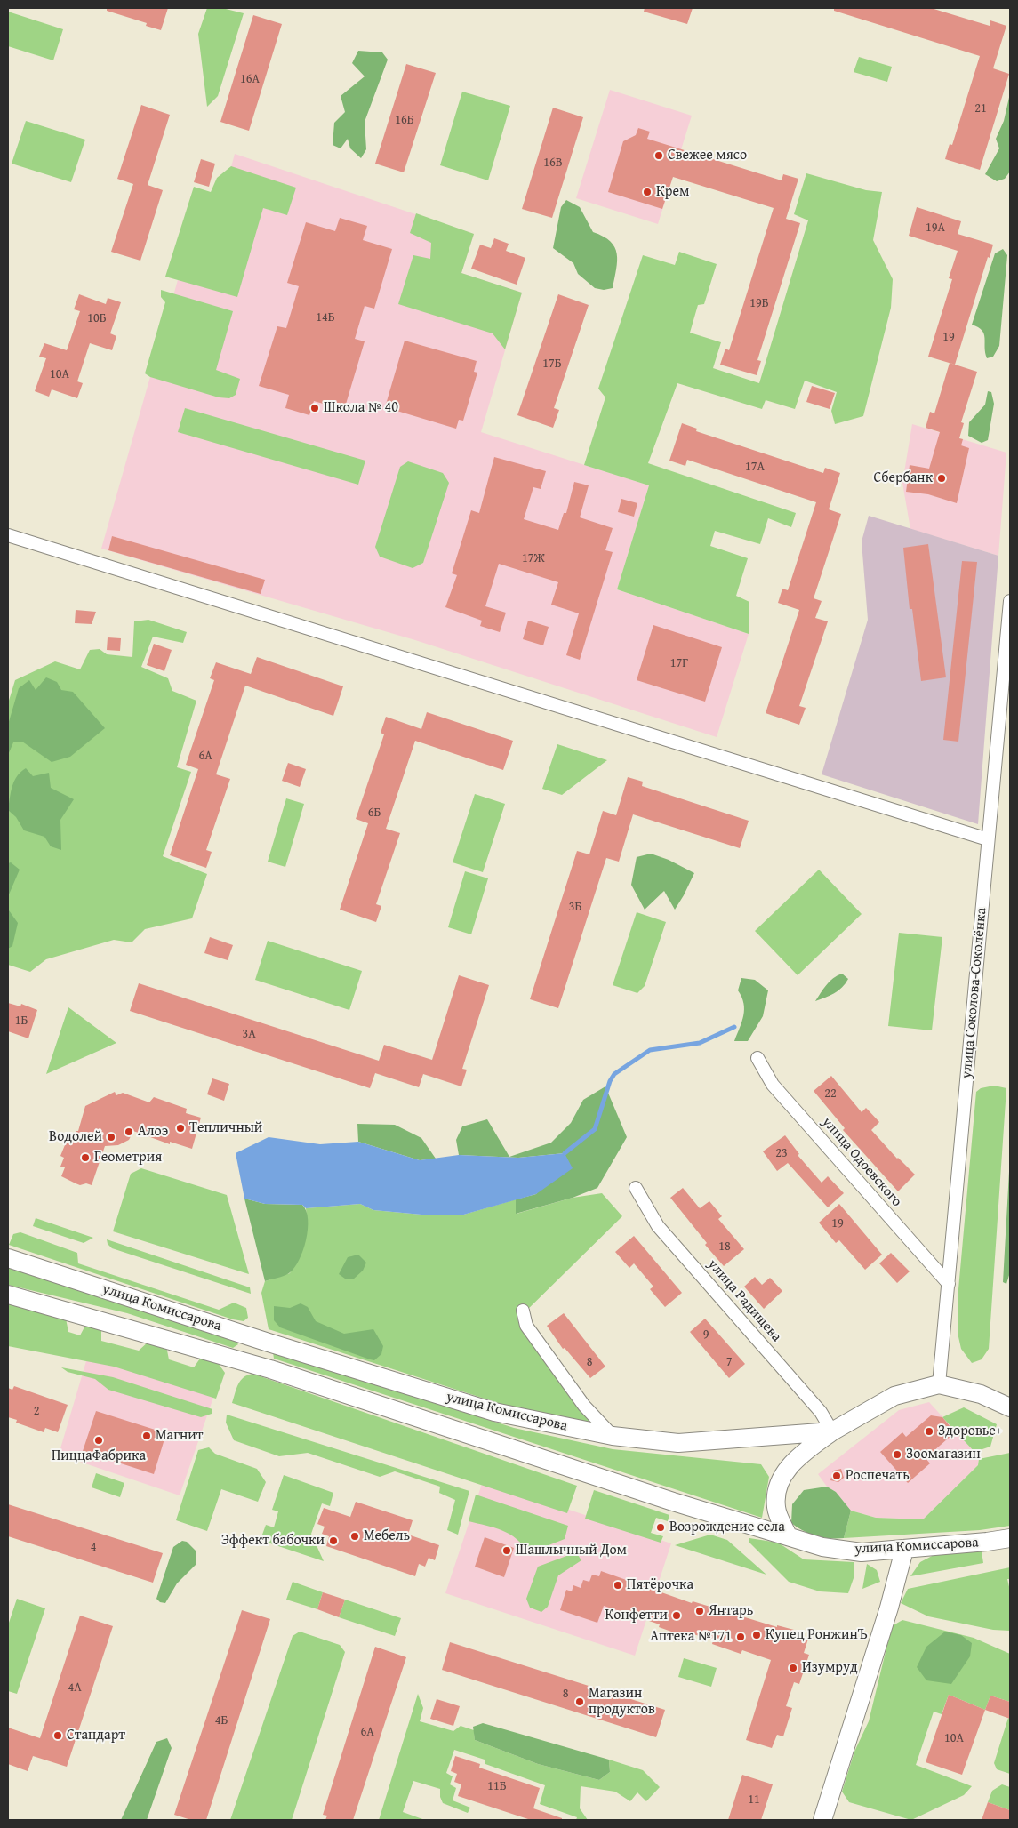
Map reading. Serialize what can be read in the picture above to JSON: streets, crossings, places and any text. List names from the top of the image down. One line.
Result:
{"streets":{"main road":["улица Комиссарова"],"street":["улица Соколова-Соколёнка","улица Одоевского","улица Радищева"]},"crossings":[["улица Соколова-Соколёнка","улица Одоевского"],["улица Соколова-Соколёнка","улица Комиссарова"],["улица Радищева","улица Комиссарова"]],"places":["Свежее мясо","Крем","Школа № 40","Сбербанк","Тепличный","Алоэ","Водолей","Геометрия","Здоровье+","Магнит","ПиццаФабрика","Зоомагазин","Роспечать","Возрождение села","Мебель","Эффект бабочки","Шашлычный Дом","Пятёрочка","Янтарь","Конфетти","Купец РонжинЪ","Аптека №171","Изумруд","Магазин продуктов","Стандарт"],"house_numbers":["16А","21","16Б","16В","19А","19Б","14Б","10Б","19","17Б","10А","17А","17Ж","17Г","6А","6Б","3Б","1Б","3А","22","23","19","18","9","8","7","2","4","4А","8","4Б","6А","10А","11Б","11"]}
